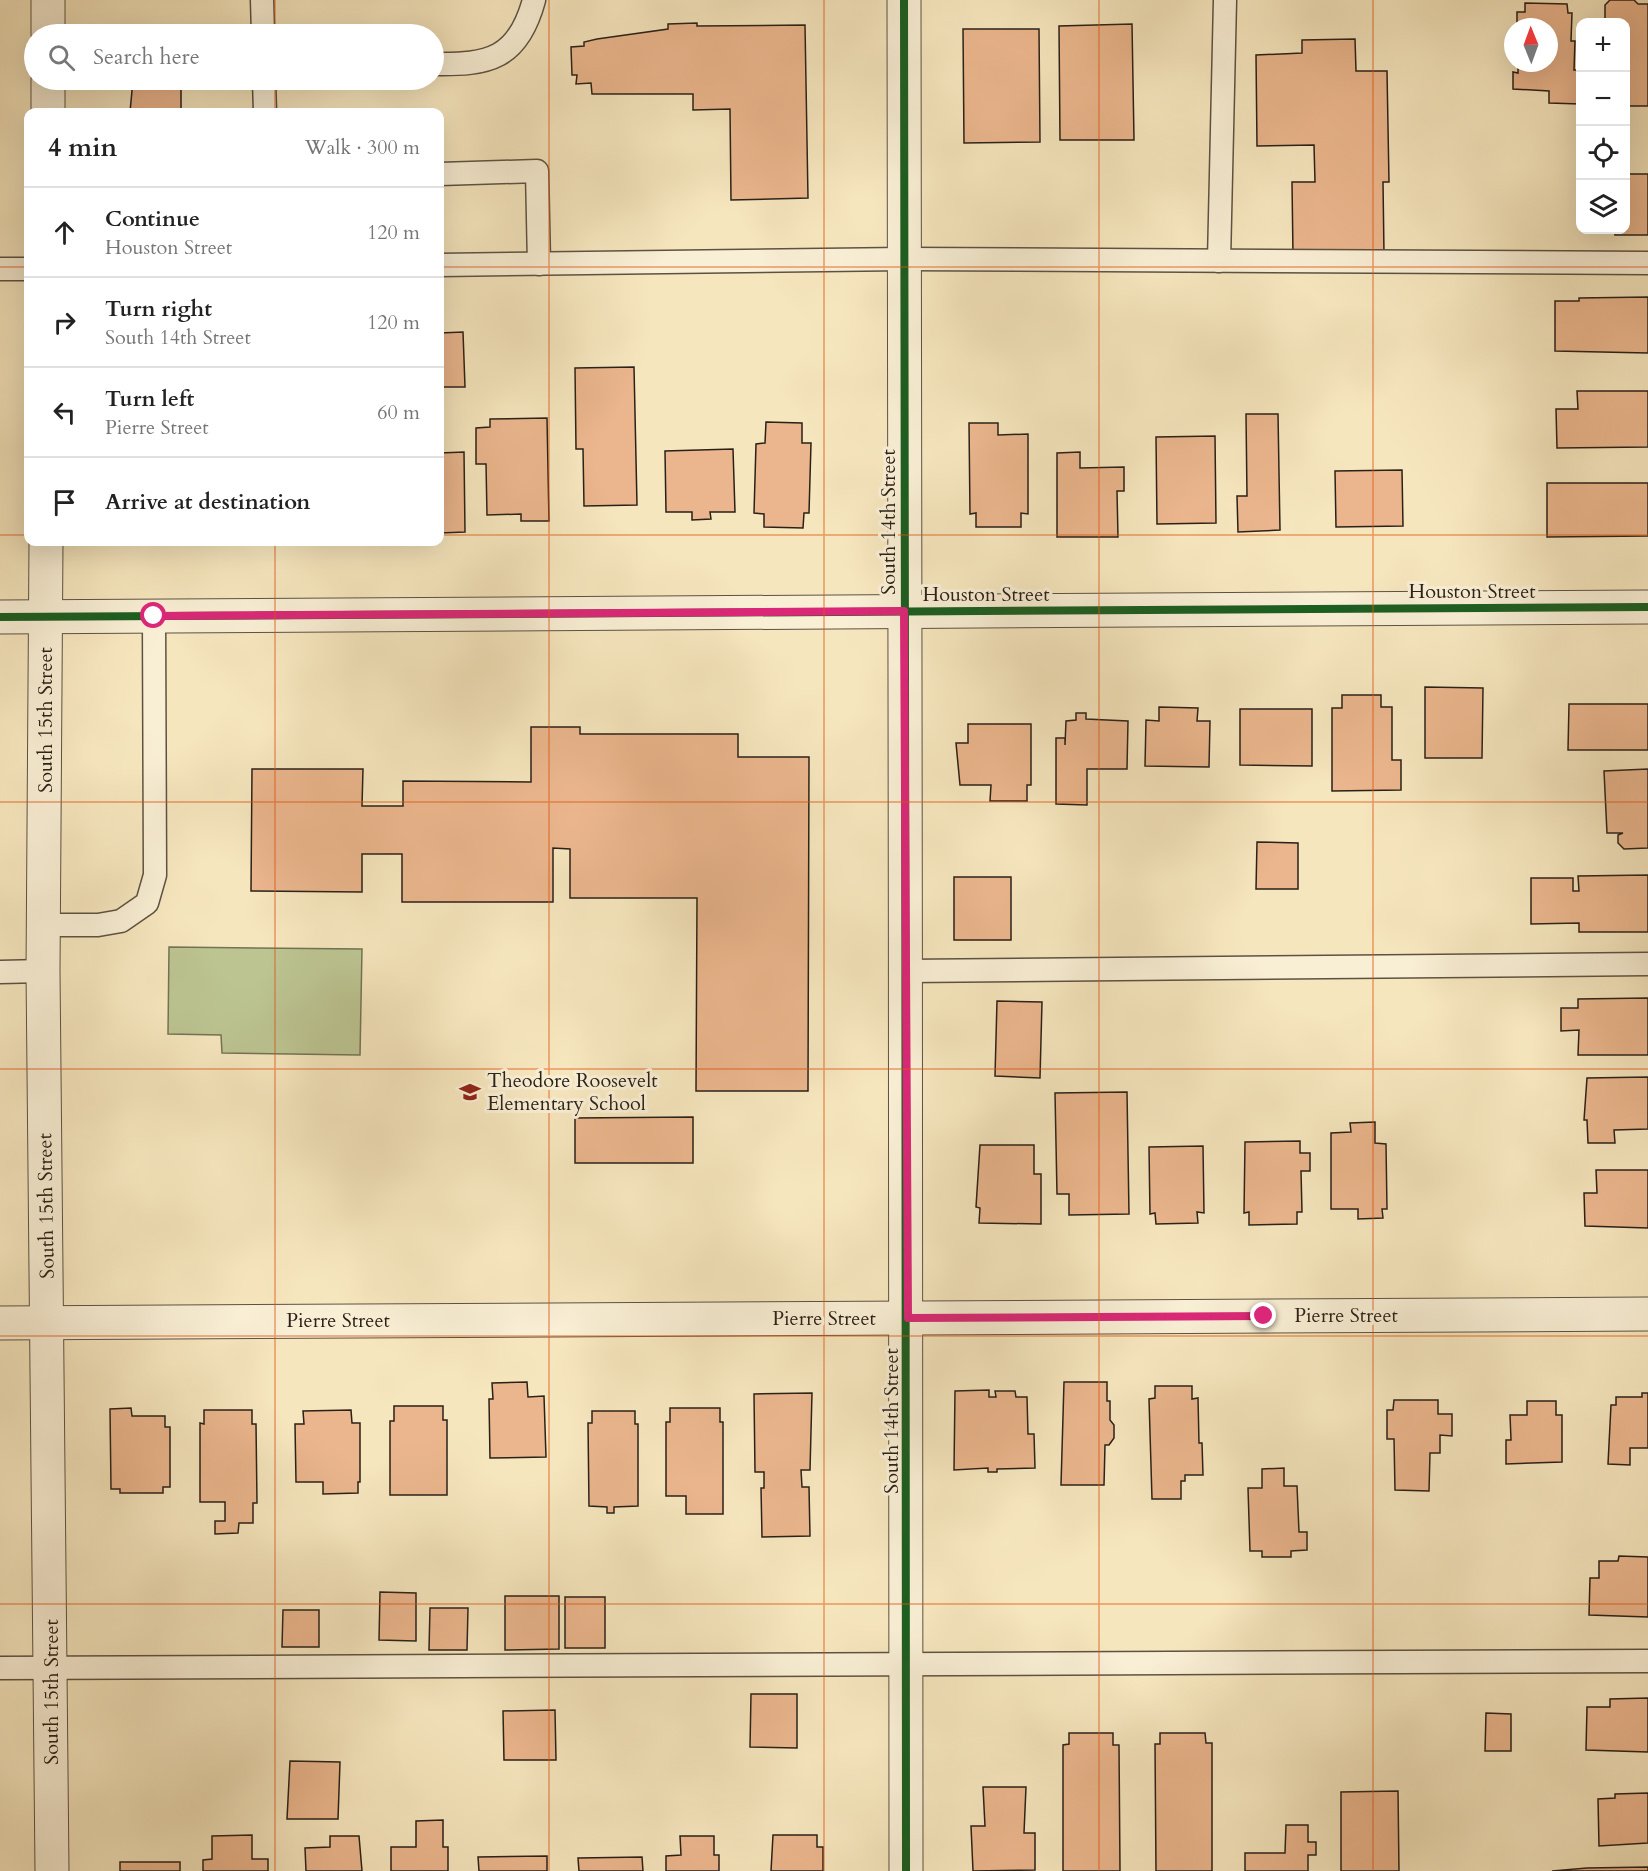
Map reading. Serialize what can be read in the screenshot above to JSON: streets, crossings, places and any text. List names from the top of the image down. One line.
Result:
{"streets":{"street":["South 14th Street","Houston Street","South 15th Street","Pierre Street"]},"crossings":[["South 14th Street","Houston Street"],["South 14th Street","Pierre Street"],["Houston Street","South 15th Street"],["South 15th Street","Pierre Street"]],"places":{"school or university":["Theodore Roosevelt Elementary School"]},"north":"top","page":{"map_buttons":["+","−"],"search":"Search here","heading":["4 min","Walk · 300 m"],"list":[["Continue","Houston Street","120 m"],["Turn right","South 14th Street","120 m"],["Turn left","Pierre Street","60 m"],"Arrive at destination"]}}
